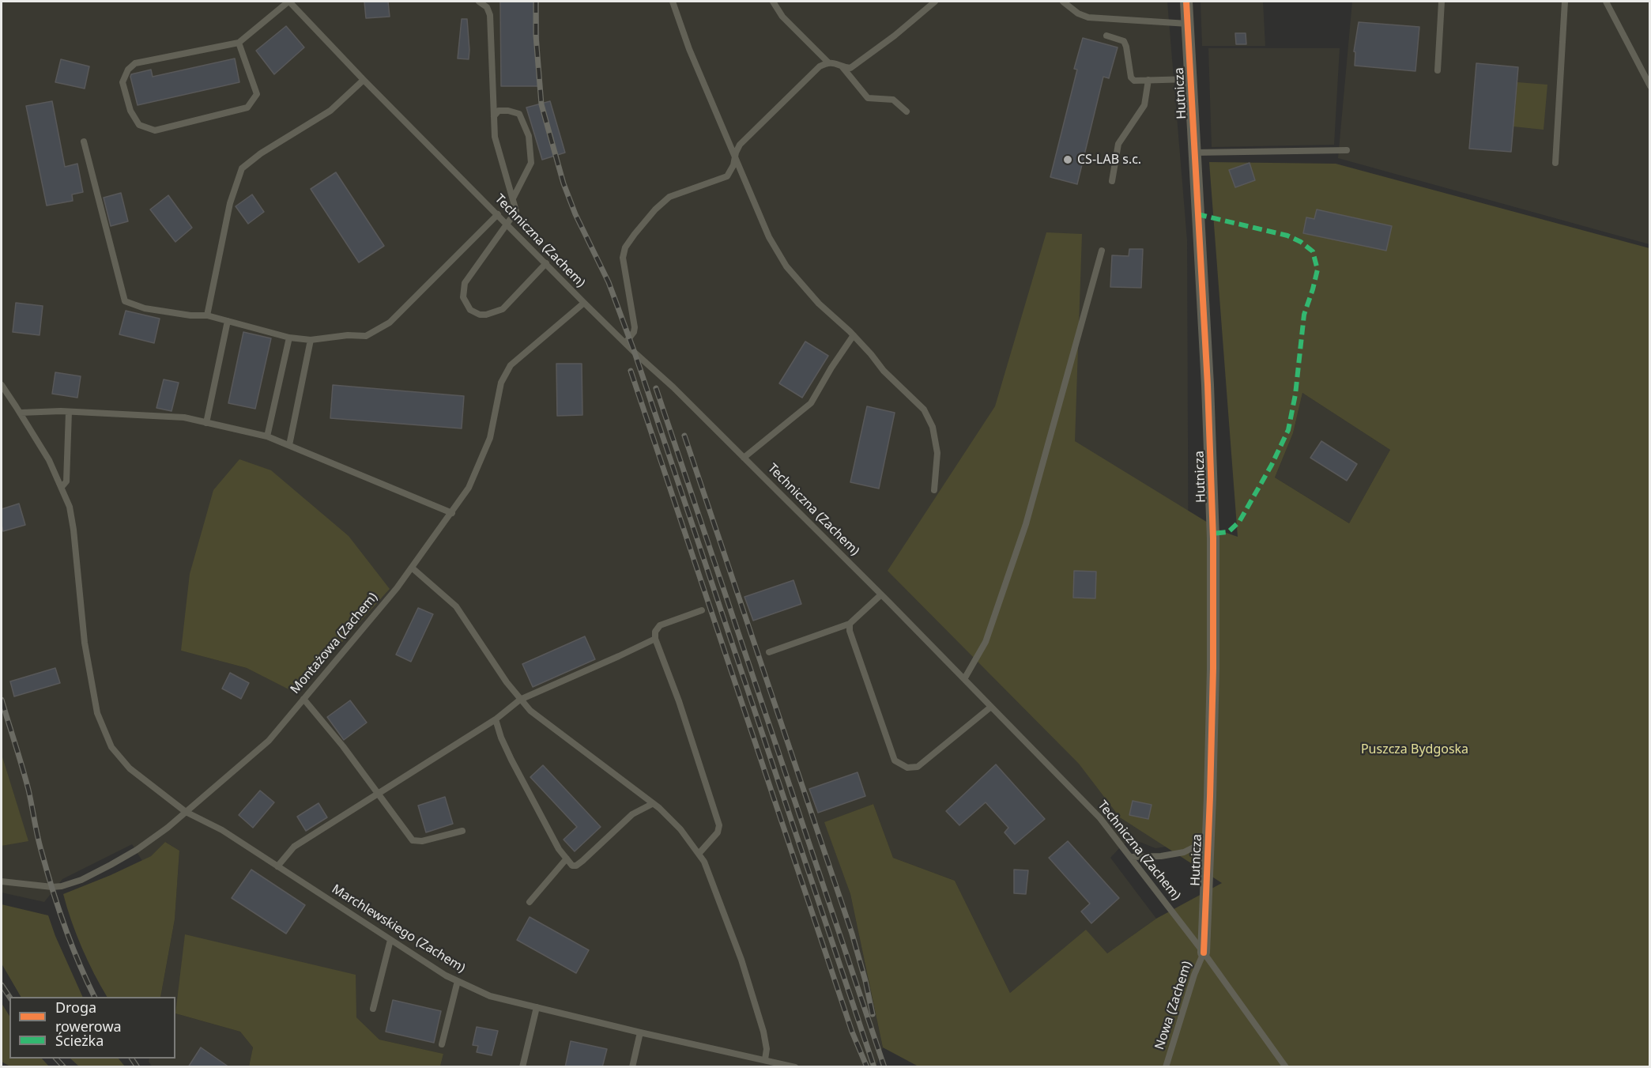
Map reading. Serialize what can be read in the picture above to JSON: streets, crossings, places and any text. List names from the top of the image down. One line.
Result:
{"streets":{"street":["Hutnicza"],"lane":["Techniczna (Zachem)","Montażowa (Zachem)","Marchlewskiego (Zachem)","Nowa (Zachem)"]},"crossings":[["Hutnicza","Techniczna (Zachem)"],["Hutnicza","Nowa (Zachem)"],["Techniczna (Zachem)","Montażowa (Zachem)"],["Techniczna (Zachem)","Nowa (Zachem)"],["Montażowa (Zachem)","Marchlewskiego (Zachem)"]],"parks":["Puszcza Bydgoska"],"places":["CS-LAB s.c."],"legend":["Droga rowerowa","Ścieżka"]}
